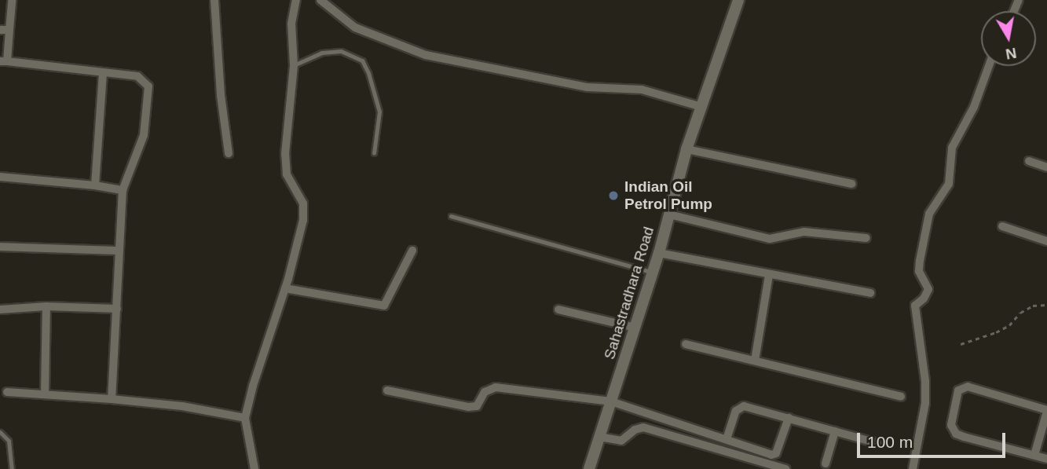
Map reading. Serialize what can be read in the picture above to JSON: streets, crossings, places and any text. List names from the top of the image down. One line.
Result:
{"streets":{"main road":["Sahastradhara Road"]},"places":["Indian Oil Petrol Pump"],"scale_bar":"100 m","north":"bottom"}
